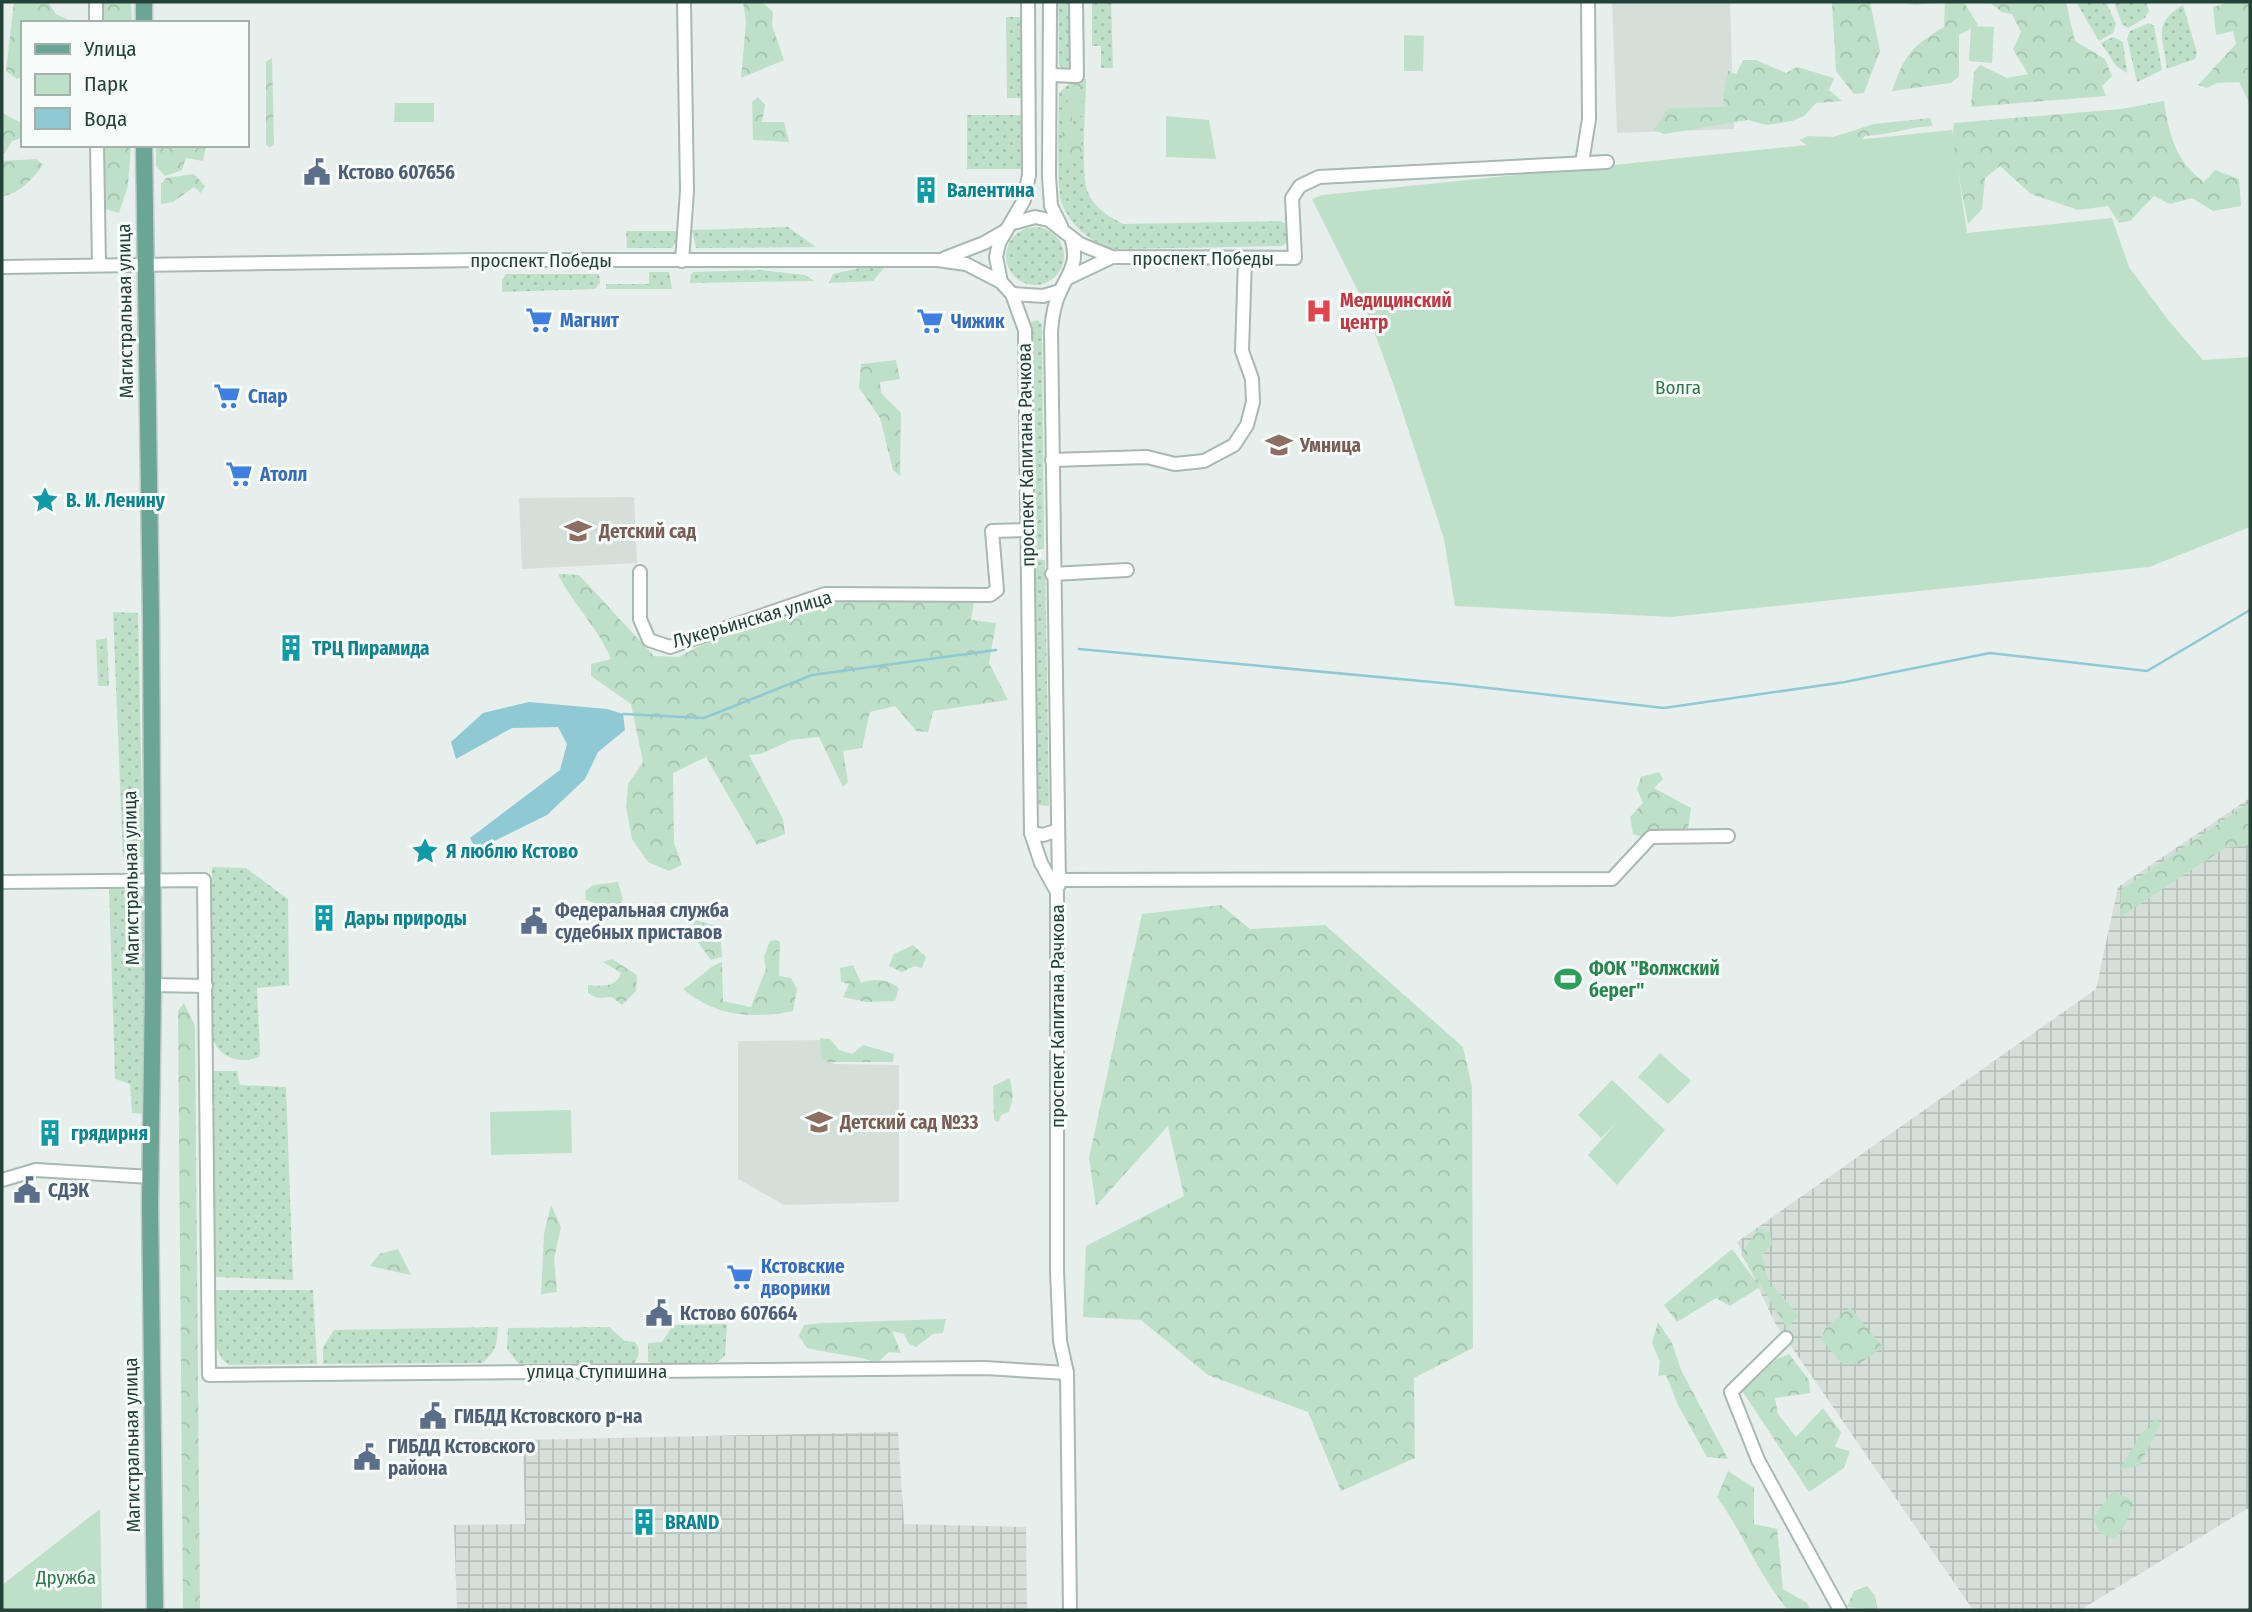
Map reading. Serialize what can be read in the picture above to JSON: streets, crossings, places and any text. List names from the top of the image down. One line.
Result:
{"streets":{"main road":["Магистральная улица"],"street":["проспект Победы","проспект Капитана Рачкова","Лукерьинская улица","улица Ступишина"]},"crossings":[["проспект Победы","Магистральная улица"],["проспект Капитана Рачкова","Лукерьинская улица"],["проспект Капитана Рачкова","улица Ступишина"]],"parks":["Волга","Дружба"],"places":{"public building":["Кстово 607656","Федеральная служба судебных приставов","СДЭК","Кстово 607664","ГИБДД Кстовского р-на","ГИБДД Кстовского района"],"building":["Валентина","ТРЦ Пирамида","Дары природы","грядирня","BRAND"],"hospital":["Медицинский центр"],"supermarket":["Магнит","Чижик","Спар","Атолл","Кстовские дворики"],"school or university":["Умница","Детский сад","Детский сад №33"],"place":["В. И. Ленину","Я люблю Кстово"],"sports":["ФОК \"Волжский берег\""]},"legend":["Улица","Парк","Вода"]}
